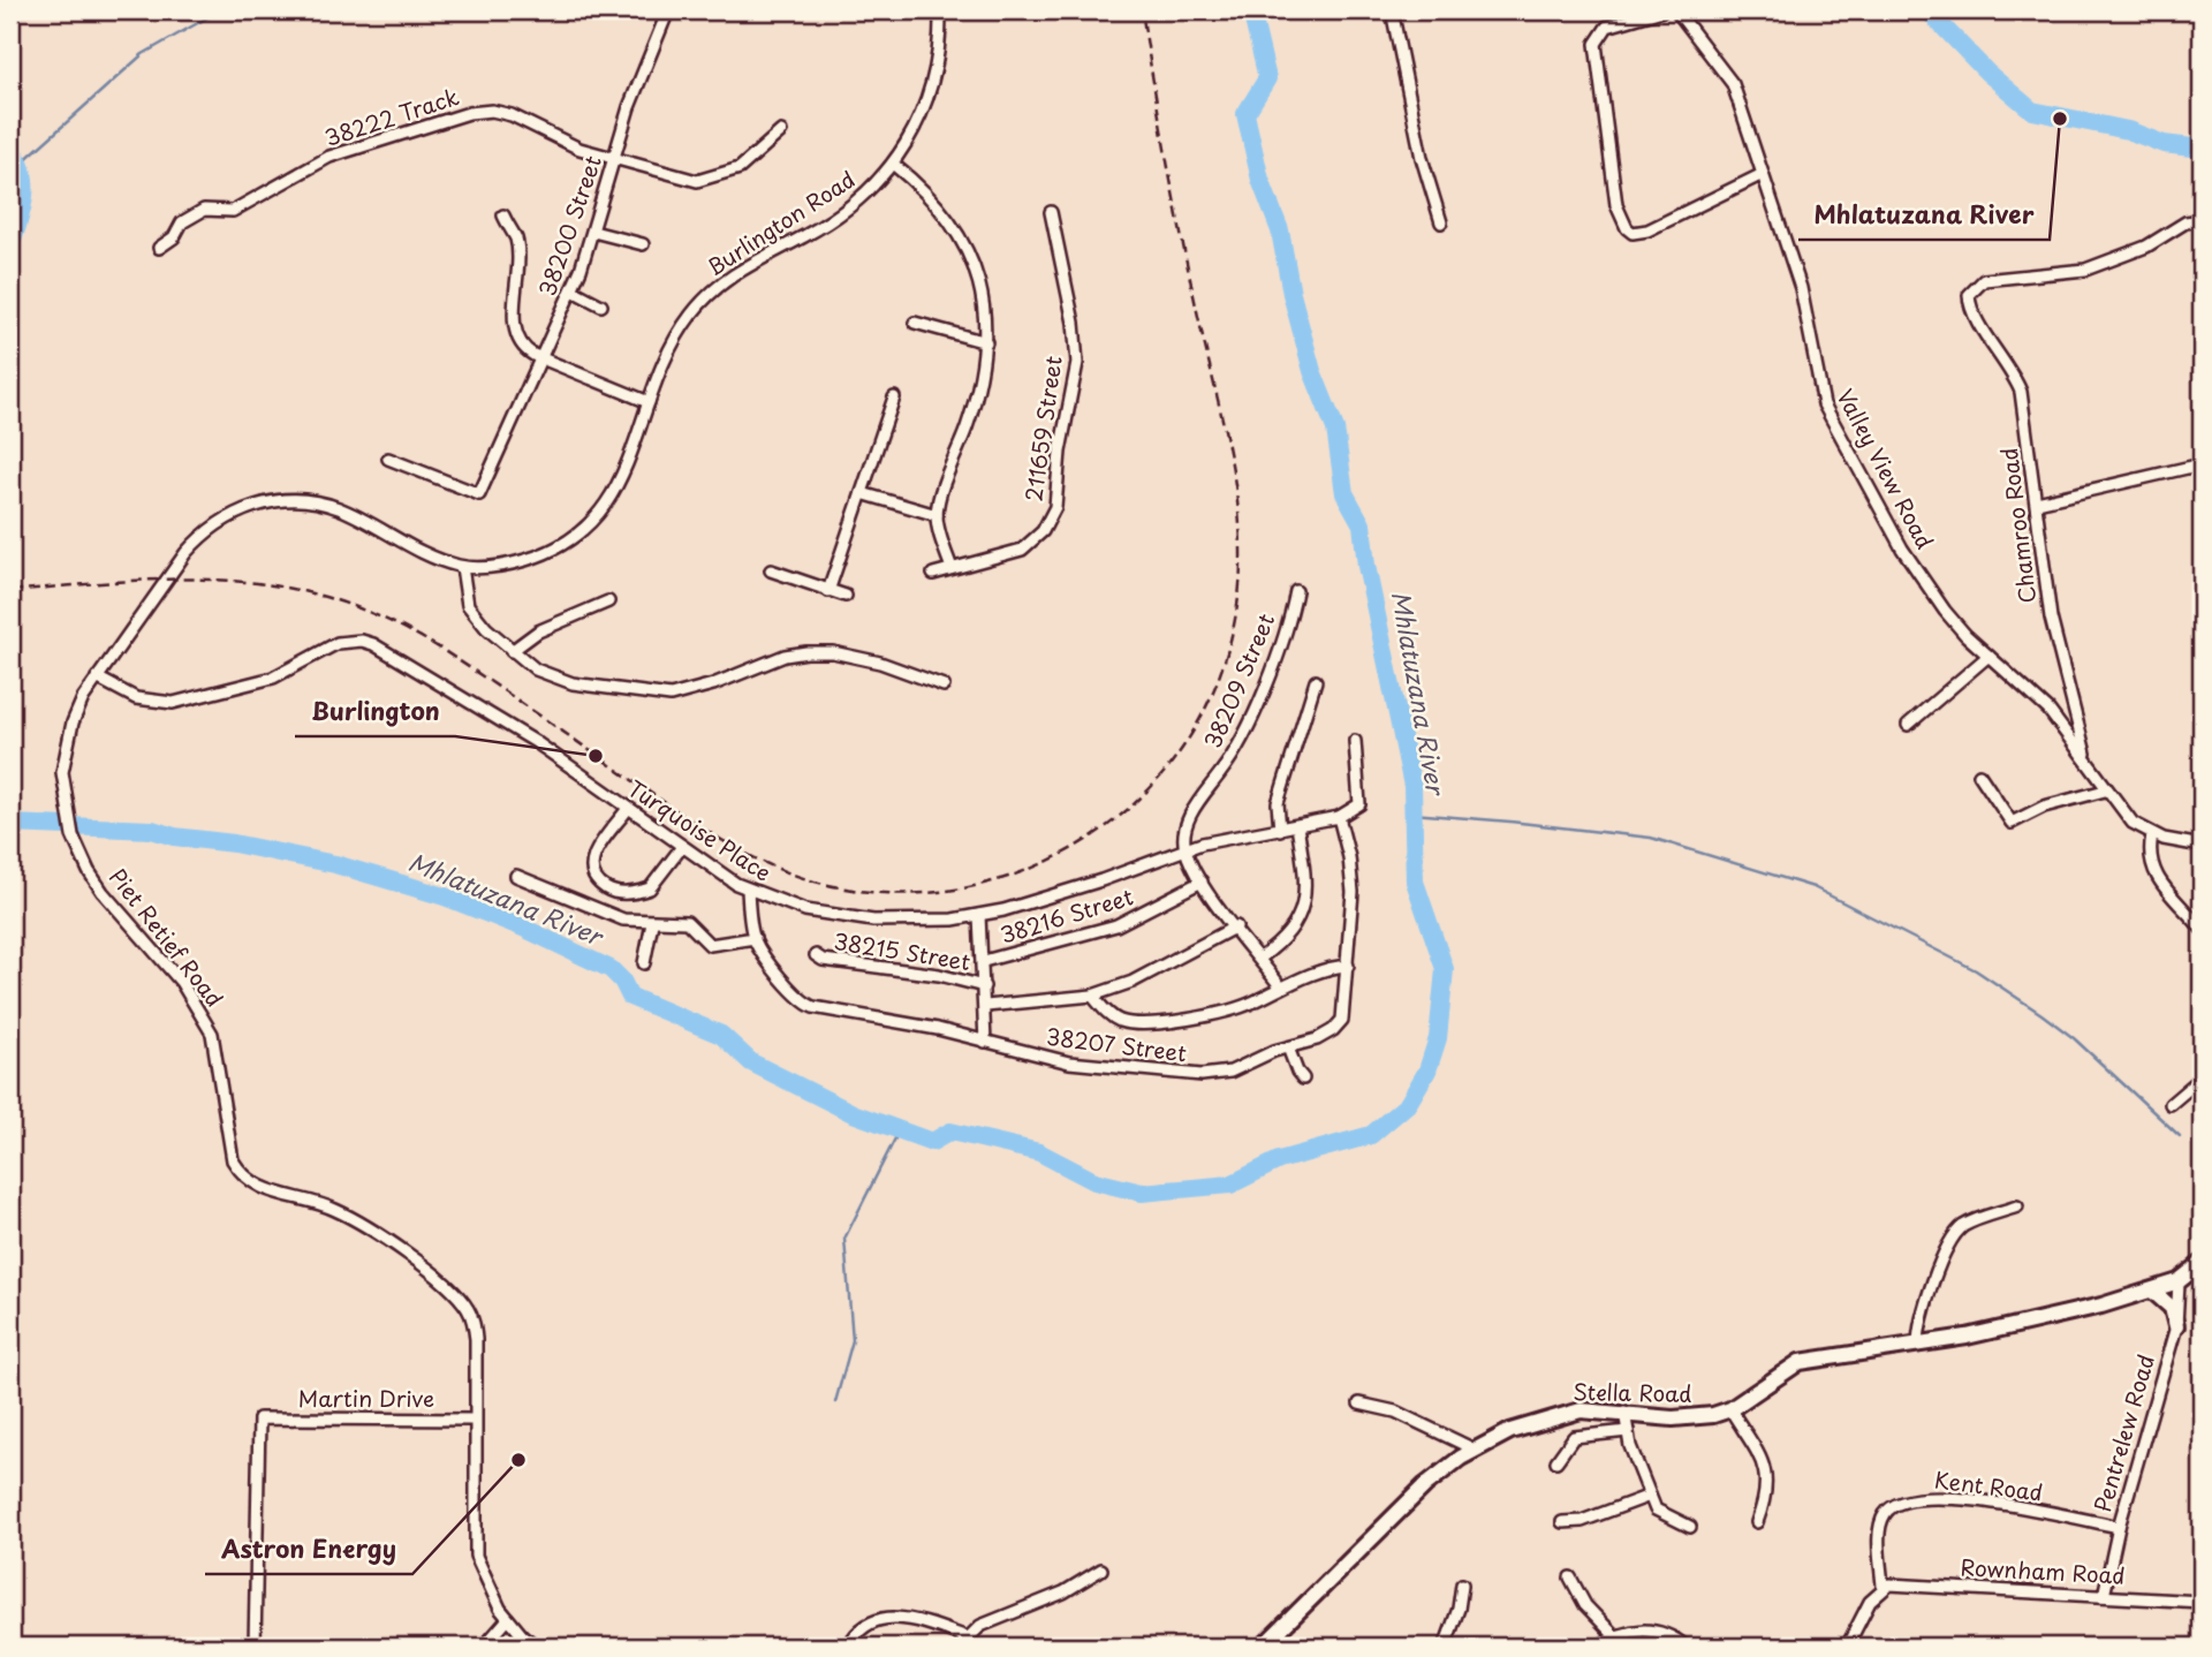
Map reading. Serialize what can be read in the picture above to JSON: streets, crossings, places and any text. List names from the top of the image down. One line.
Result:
{"streets":{"main road":["Stella Road"],"street":["38222 Track","Burlington Road","38200 Street","211659 Street","Valley View Road","Chamroo Road","38209 Street","Turquoise Place","38216 Street","Piet Retief Road","38215 Street","38207 Street","Martin Drive","Pentrelew Road","Kent Road","Rownham Road"]},"crossings":[["38222 Track","38200 Street"],["Burlington Road","Piet Retief Road"],["Valley View Road","Chamroo Road"],["38209 Street","Turquoise Place"],["Turquoise Place","Piet Retief Road"],["Turquoise Place","38207 Street"],["Piet Retief Road","Martin Drive"],["Stella Road","Pentrelew Road"],["Pentrelew Road","Kent Road"],["Pentrelew Road","Rownham Road"],["Kent Road","Rownham Road"]],"water":["Mhlatuzana River"],"places":["Mhlatuzana River","Burlington","Astron Energy"]}
